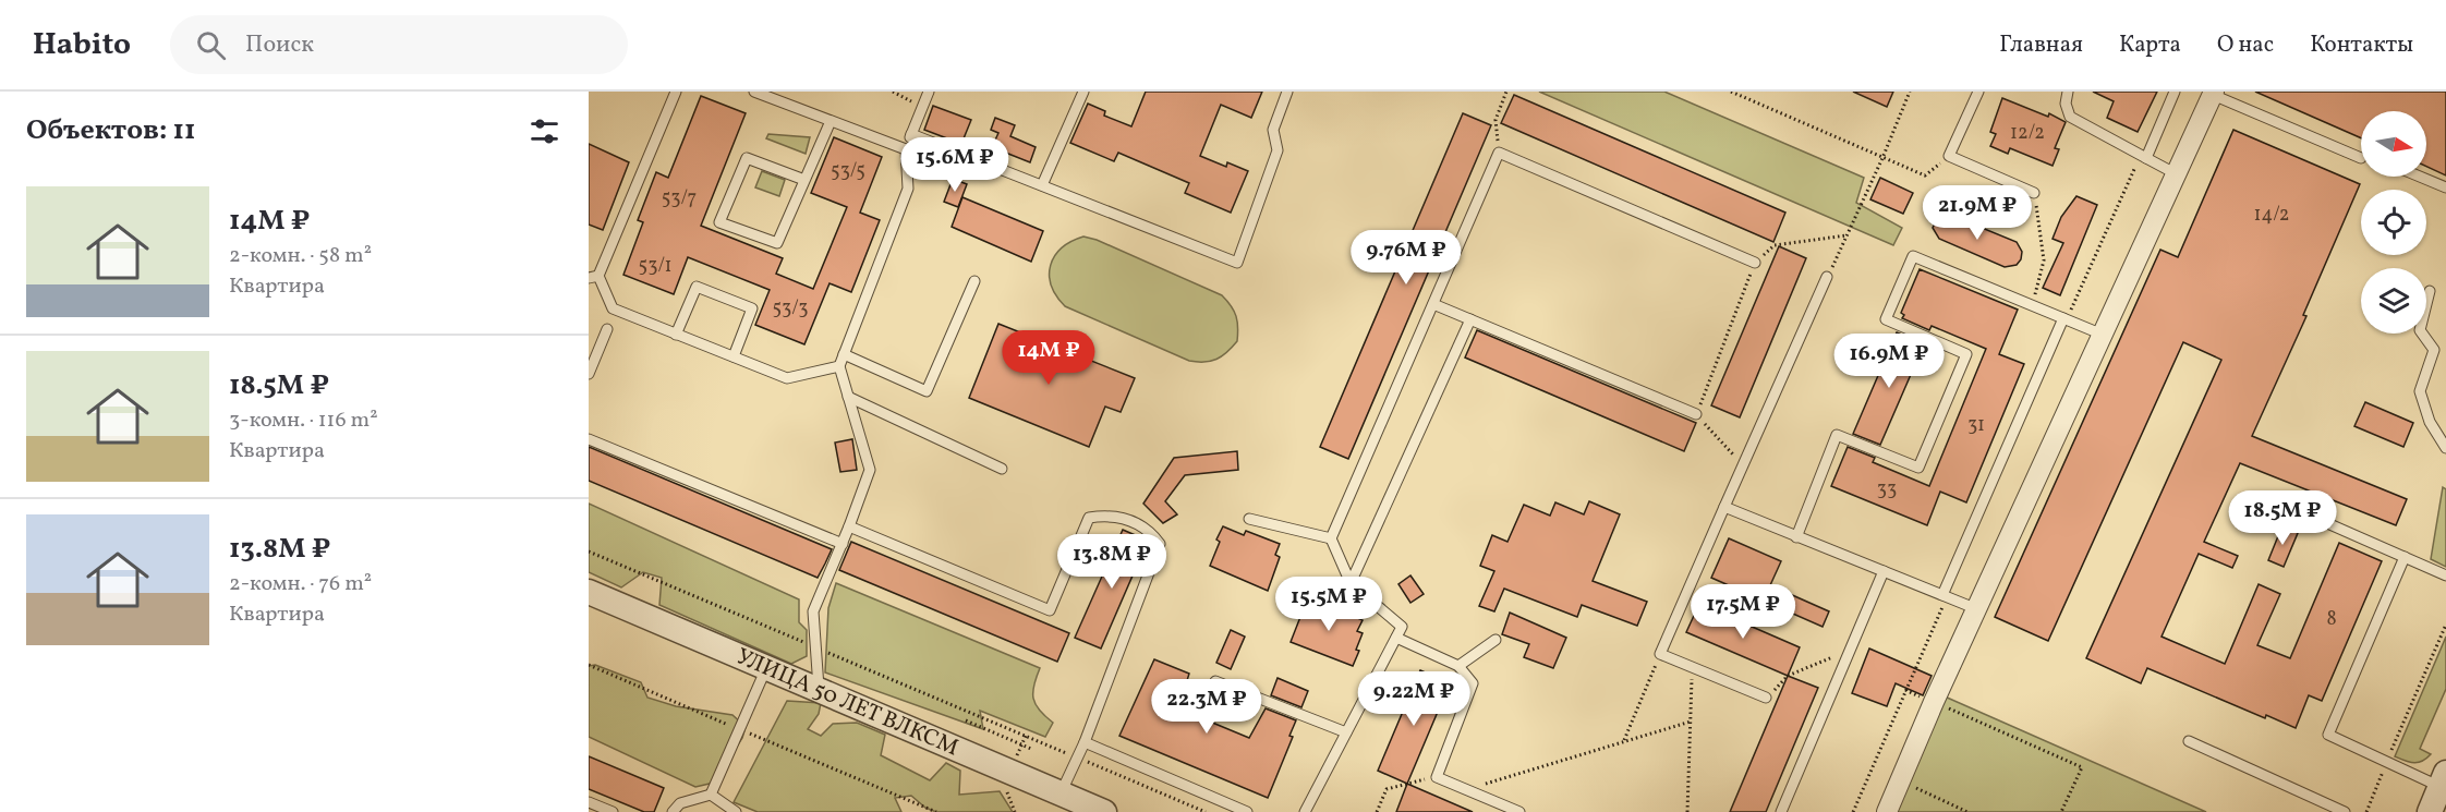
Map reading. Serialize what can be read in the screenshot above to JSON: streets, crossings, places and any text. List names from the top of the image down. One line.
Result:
{"streets":{"street":["УЛИЦА 50 ЛЕТ ВЛКСМ"]},"house_numbers":["12/2","53/5","53/7","14/2","53/1","53/3","31","33","8"],"north":"right","page":{"header":"Habito","search":"Поиск","nav":["Главная","Карта","О нас","Контакты"],"heading":"Объектов: 11","price":["15.6M ₽","21.9M ₽","9.76M ₽","14M ₽","16.9M ₽","18.5M ₽","13.8M ₽","15.5M ₽","17.5M ₽","9.22M ₽","22.3M ₽"],"list":[{"name":"14M ₽","note":"2-комн. · 58 m² · Квартира"},{"name":"18.5M ₽","note":"3-комн. · 116 m² · Квартира"},{"name":"13.8M ₽","note":"2-комн. · 76 m² · Квартира"}]}}
